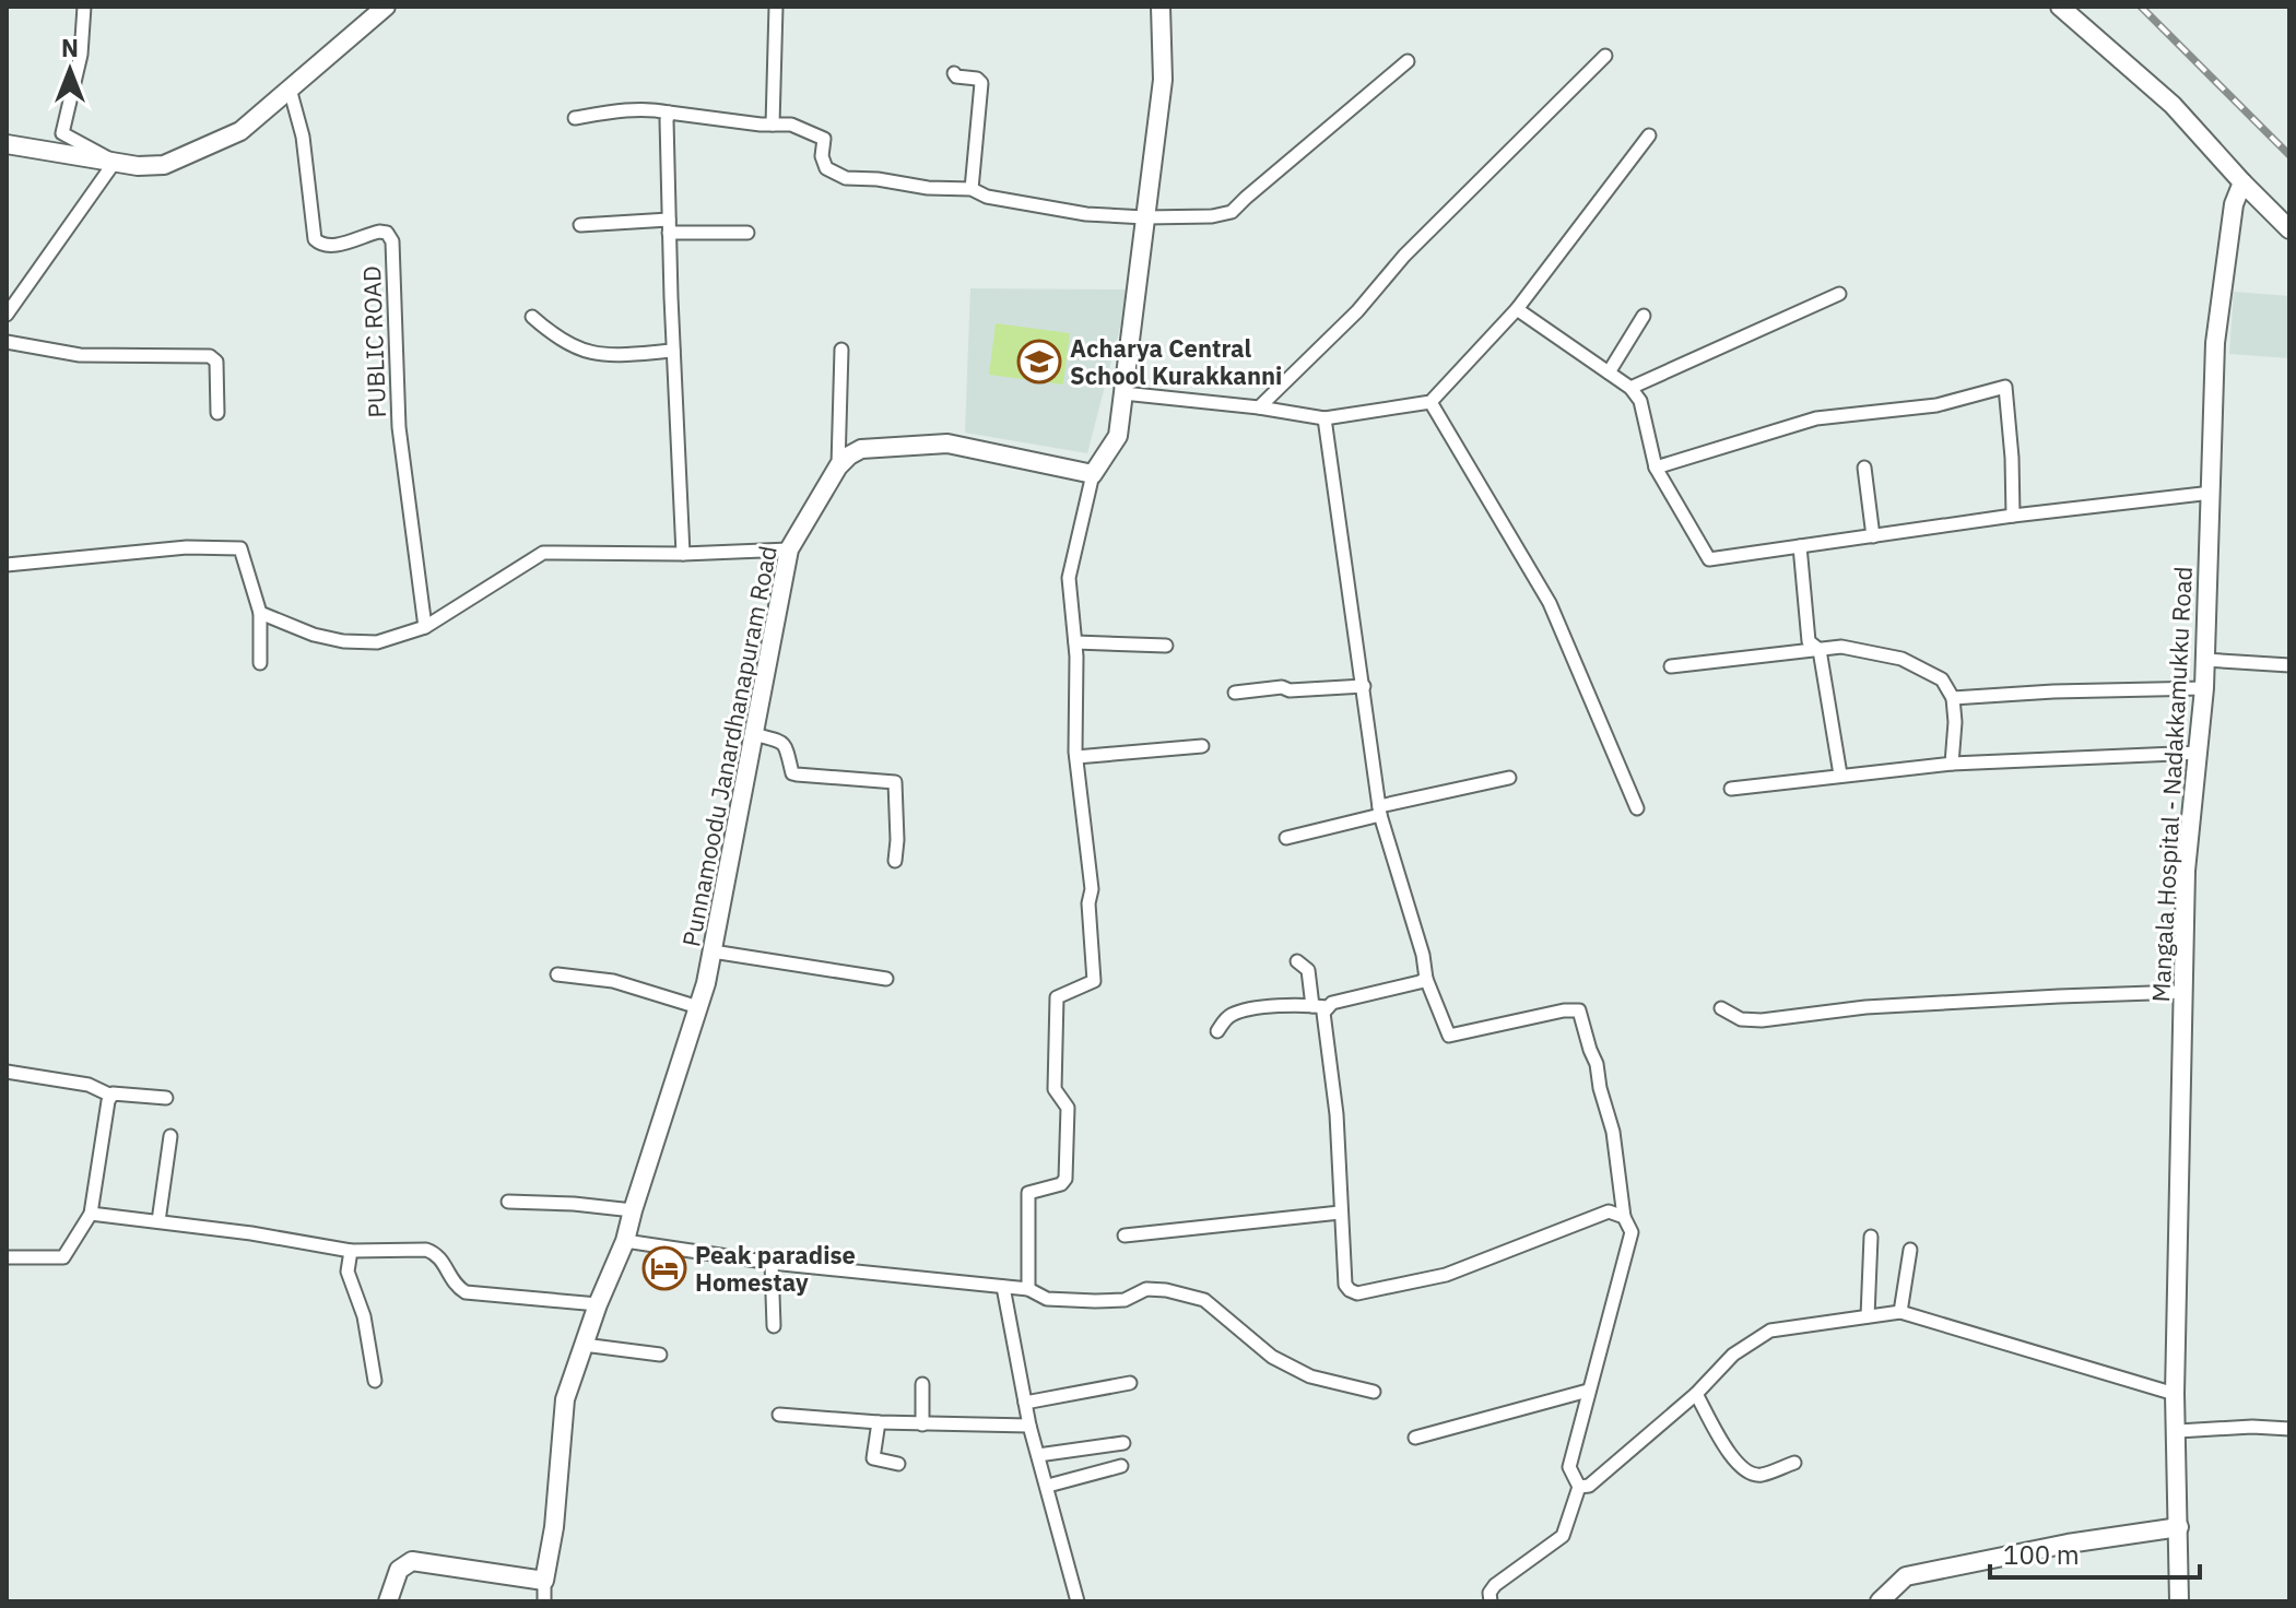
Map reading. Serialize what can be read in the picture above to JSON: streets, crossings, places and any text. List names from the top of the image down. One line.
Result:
{"streets":{"main road":["Punnamoodu Janardhanapuram Road","Mangala Hospital - Nadakkamukku Road"],"street":["PUBLIC ROAD"]},"places":{"school or university":["Acharya Central School Kurakkanni"],"hotel":["Peak paradise Homestay"]},"scale_bar":"100 m","north":"top"}
